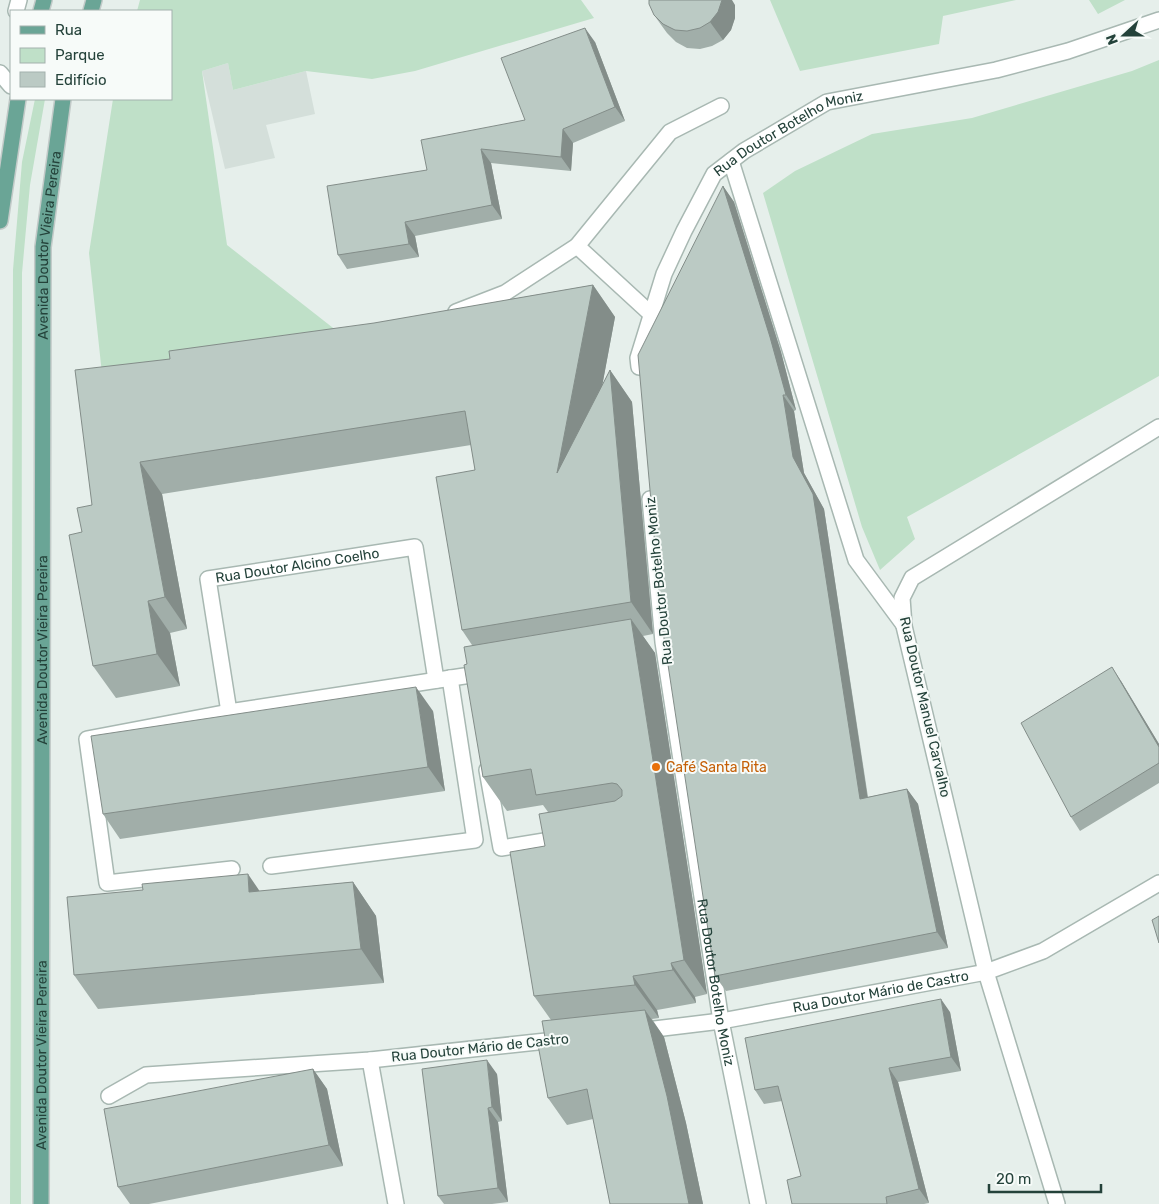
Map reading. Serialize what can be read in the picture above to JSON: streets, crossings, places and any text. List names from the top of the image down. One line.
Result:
{"streets":{"main road":["Avenida Doutor Vieira Pereira"],"street":["Rua Doutor Botelho Moniz","Rua Doutor Alcino Coelho","Rua Doutor Manuel Carvalho","Rua Doutor Mário de Castro"]},"crossings":[["Rua Doutor Botelho Moniz","Rua Doutor Mário de Castro"],["Rua Doutor Manuel Carvalho","Rua Doutor Mário de Castro"]],"places":["Café Santa Rita"],"legend":["Rua","Parque","Edifício"],"scale_bar":"20 m","north":"left"}
